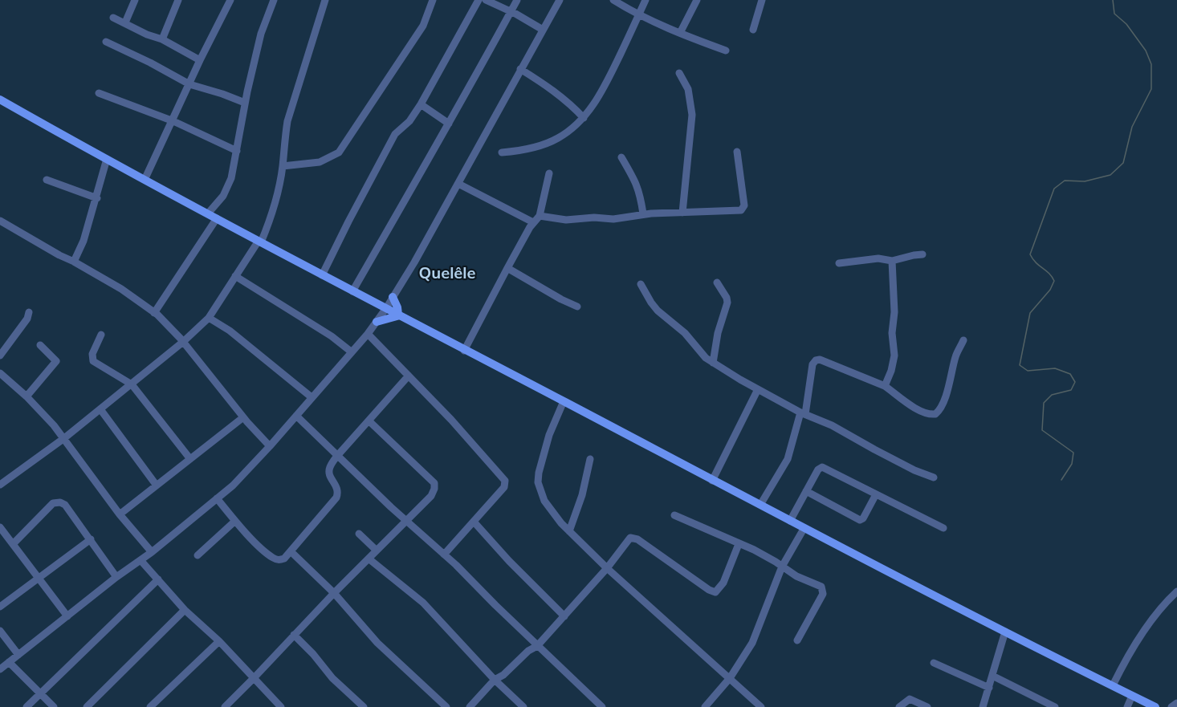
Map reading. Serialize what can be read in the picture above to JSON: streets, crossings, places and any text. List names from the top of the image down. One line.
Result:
{"districts":["Quelêle"]}
